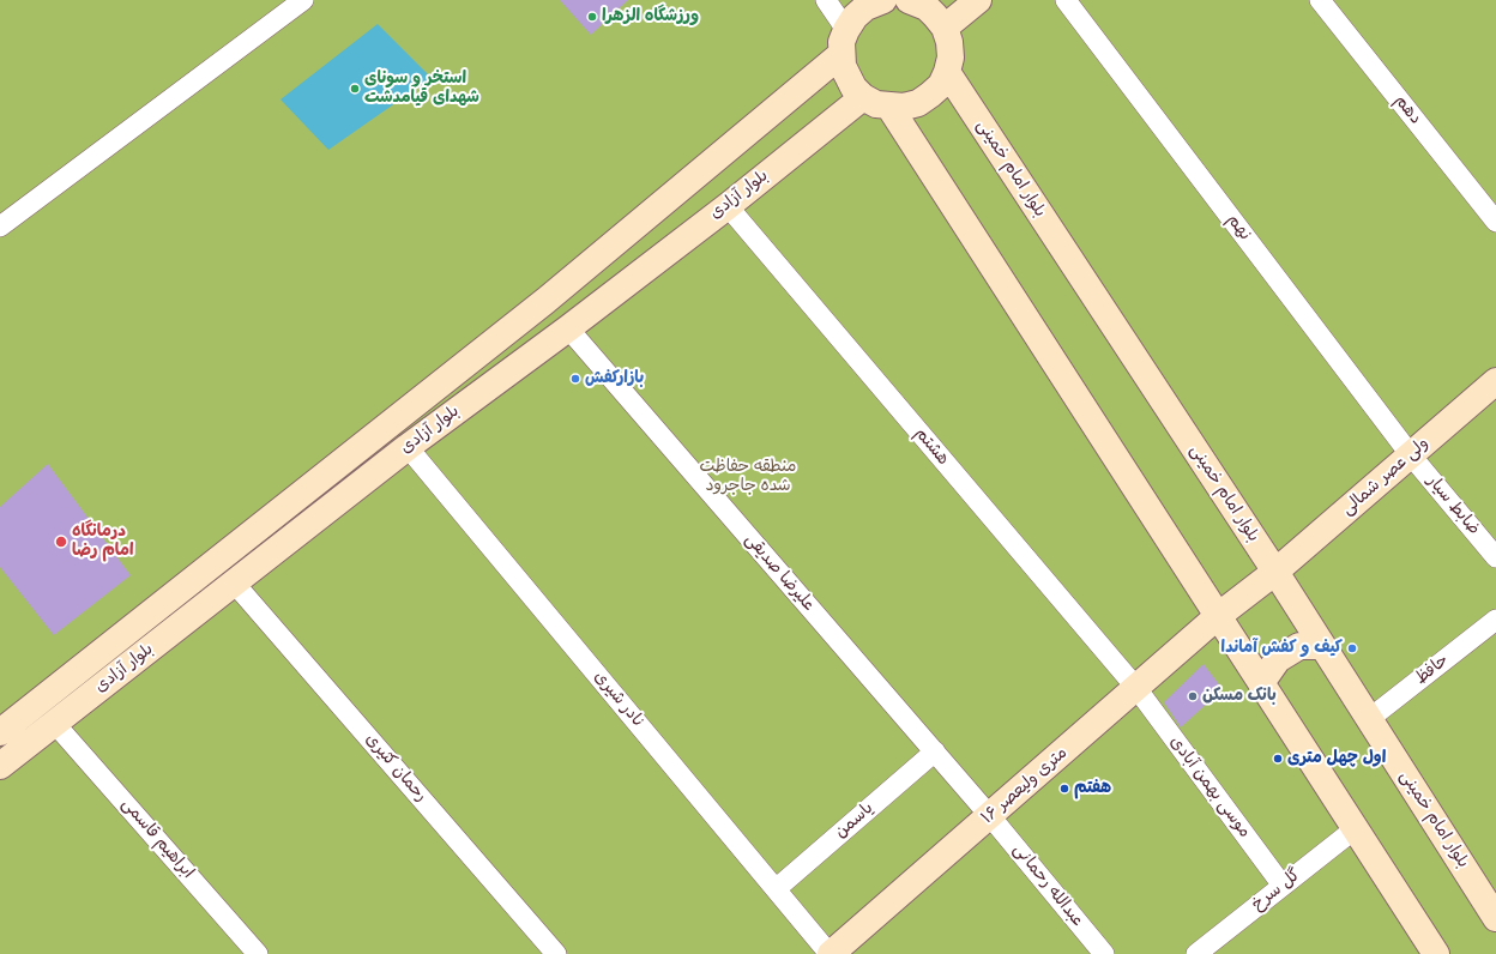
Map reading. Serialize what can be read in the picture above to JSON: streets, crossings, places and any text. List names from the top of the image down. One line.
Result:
{"streets":{"main road":["بلوار امام خمینی","بلوار آزادی","ولی عصر شمالی","۱۶ متری ولیعصر"],"street":["دهم","نهم","هشتم","ضابط سیار","علیرضا صدیقی","حافظ","نادر شیری","رحمان کثیری","موسی بهمن آبادی","یاسمن","ابراهیم قاسمی","عبدالله رحمانی","گل سرخ"]},"crossings":[["بلوار امام خمینی","ولی عصر شمالی"],["بلوار امام خمینی","حافظ"],["بلوار آزادی","هشتم"],["بلوار آزادی","علیرضا صدیقی"],["بلوار آزادی","نادر شیری"],["بلوار آزادی","رحمان کثیری"],["بلوار آزادی","ابراهیم قاسمی"],["نهم","ولی عصر شمالی"],["نهم","ضابط سیار"],["هشتم","۱۶ متری ولیعصر"],["هشتم","موسی بهمن آبادی"],["ولی عصر شمالی","ضابط سیار"],["ولی عصر شمالی","۱۶ متری ولیعصر"],["علیرضا صدیقی","۱۶ متری ولیعصر"],["علیرضا صدیقی","یاسمن"],["علیرضا صدیقی","عبدالله رحمانی"],["نادر شیری","۱۶ متری ولیعصر"],["نادر شیری","یاسمن"],["۱۶ متری ولیعصر","موسی بهمن آبادی"],["۱۶ متری ولیعصر","عبدالله رحمانی"],["موسی بهمن آبادی","گل سرخ"]],"parks":["منطقه حفاظت شده جاجرود"],"places":["ورزشگاه الزهرا","استخر و سونای شهدای قیامدشت","بازارکفش","درمانگاه امام رضا","کیف و کفش آماندا","بانک مسکن","اول چهل متری","هفتم"]}
